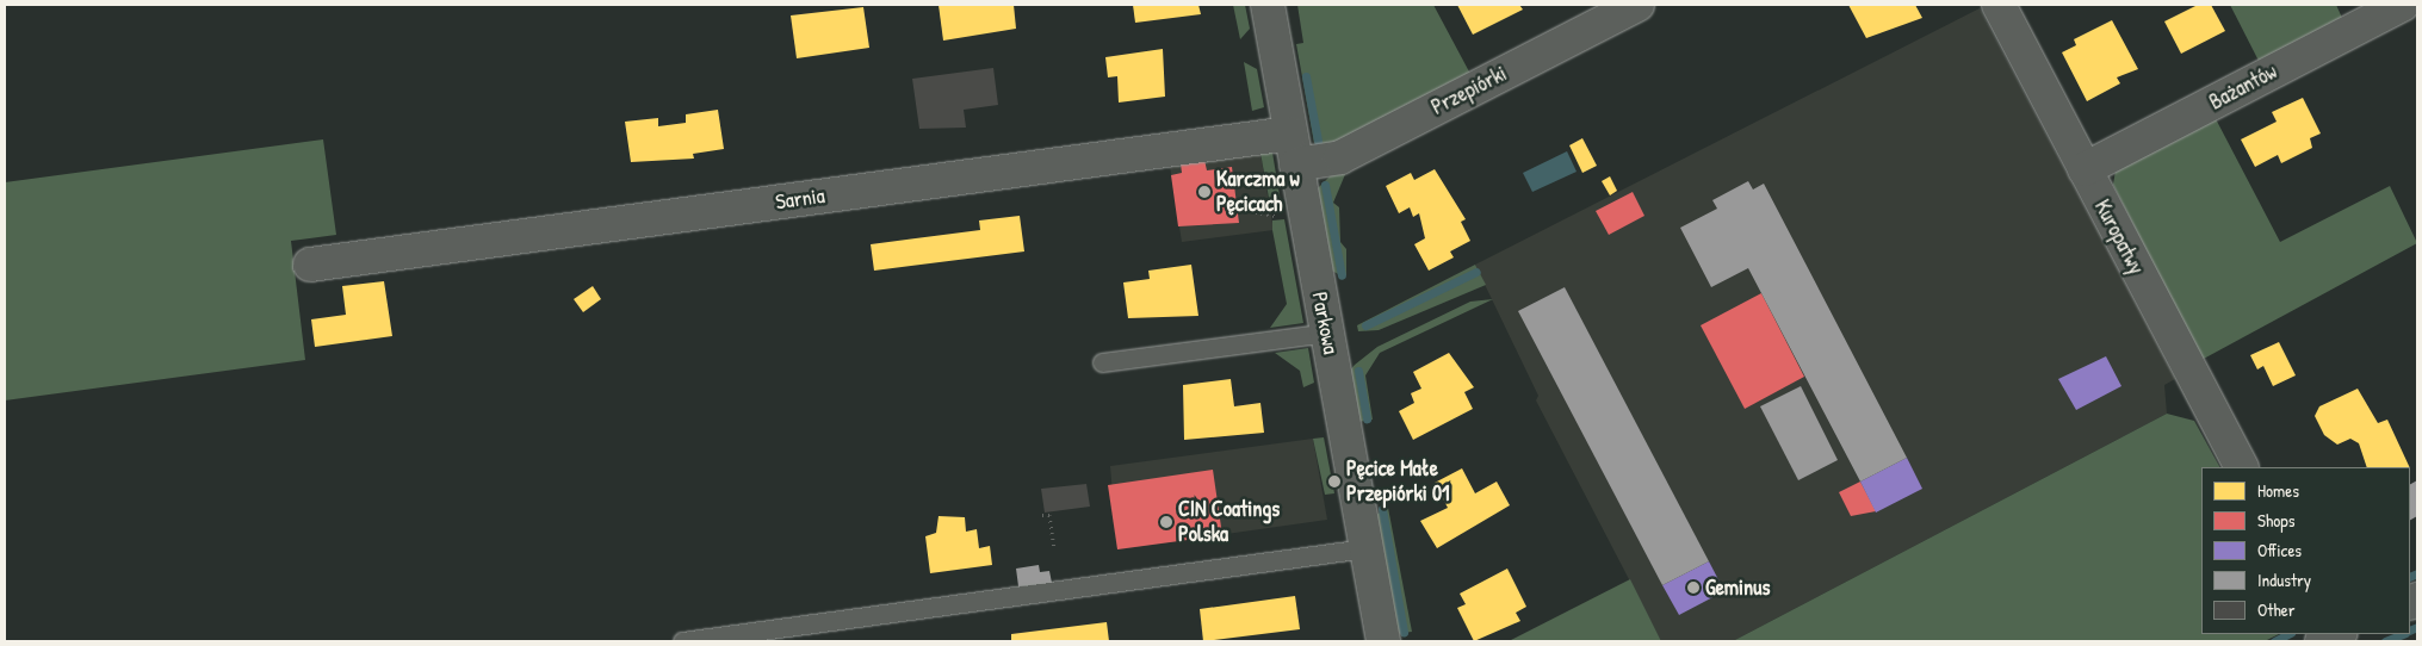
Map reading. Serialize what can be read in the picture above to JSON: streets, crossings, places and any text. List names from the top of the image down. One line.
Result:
{"streets":{"street":["Bażantów","Przepiórki","Sarnia","Kuropatwy","Parkowa"]},"crossings":[["Bażantów","Kuropatwy"],["Przepiórki","Sarnia"],["Przepiórki","Parkowa"],["Sarnia","Parkowa"]],"places":["Karczma w Pęcicach","Pęcice Małe Przepiórki 01","CIN Coatings Polska","Geminus"],"legend":["Homes","Shops","Offices","Industry","Other"]}
